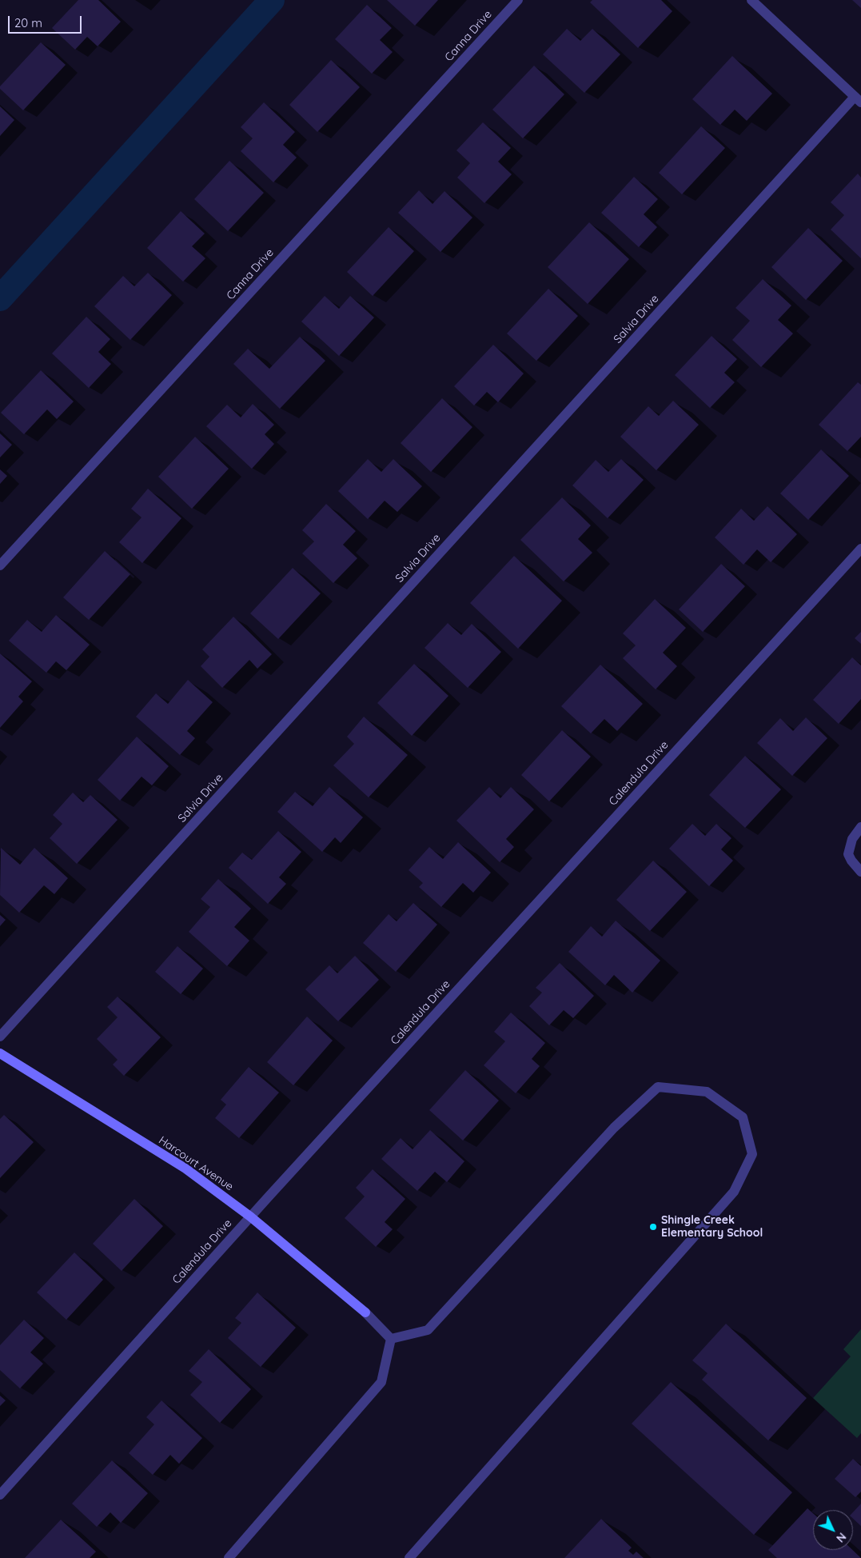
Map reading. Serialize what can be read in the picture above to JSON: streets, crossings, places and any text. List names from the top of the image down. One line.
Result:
{"streets":{"street":["Canna Drive","Salvia Drive","Calendula Drive","Harcourt Avenue"]},"crossings":[["Calendula Drive","Harcourt Avenue"]],"places":["Shingle Creek Elementary School"],"scale_bar":"20 m","north":"bottom right"}
